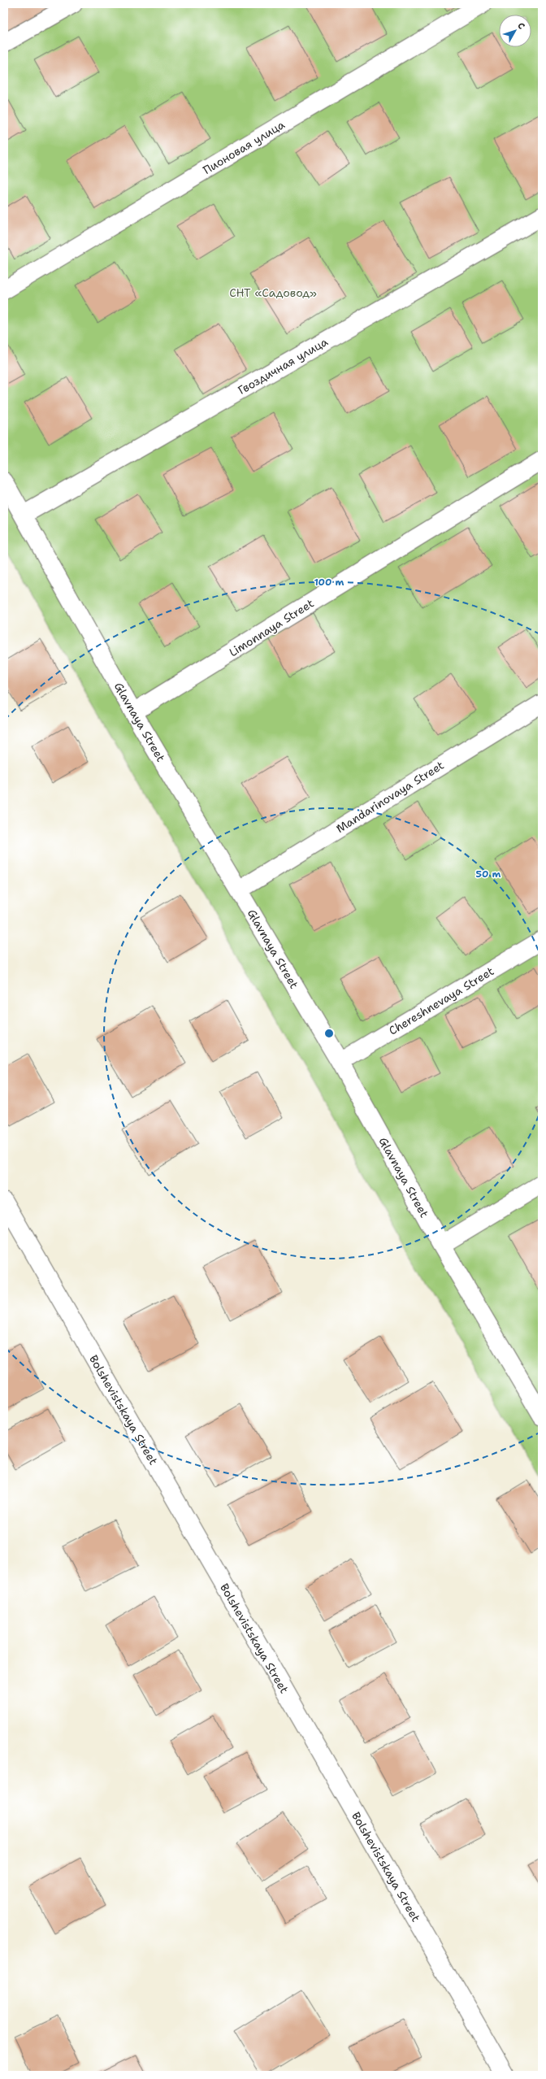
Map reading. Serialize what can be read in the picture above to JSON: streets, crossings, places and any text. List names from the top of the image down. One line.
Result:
{"streets":{"street":["Пионовая улица","Гвоздичная улица","Limonnaya Street","Glavnaya Street","Mandarinovaya Street","Chereshnevaya Street","Bolshevistskaya Street"]},"crossings":[["Гвоздичная улица","Glavnaya Street"],["Limonnaya Street","Glavnaya Street"],["Glavnaya Street","Mandarinovaya Street"],["Glavnaya Street","Chereshnevaya Street"]],"parks":["СНТ «Садовод»"],"north":"top right","rings":["100 m","50 m"]}
